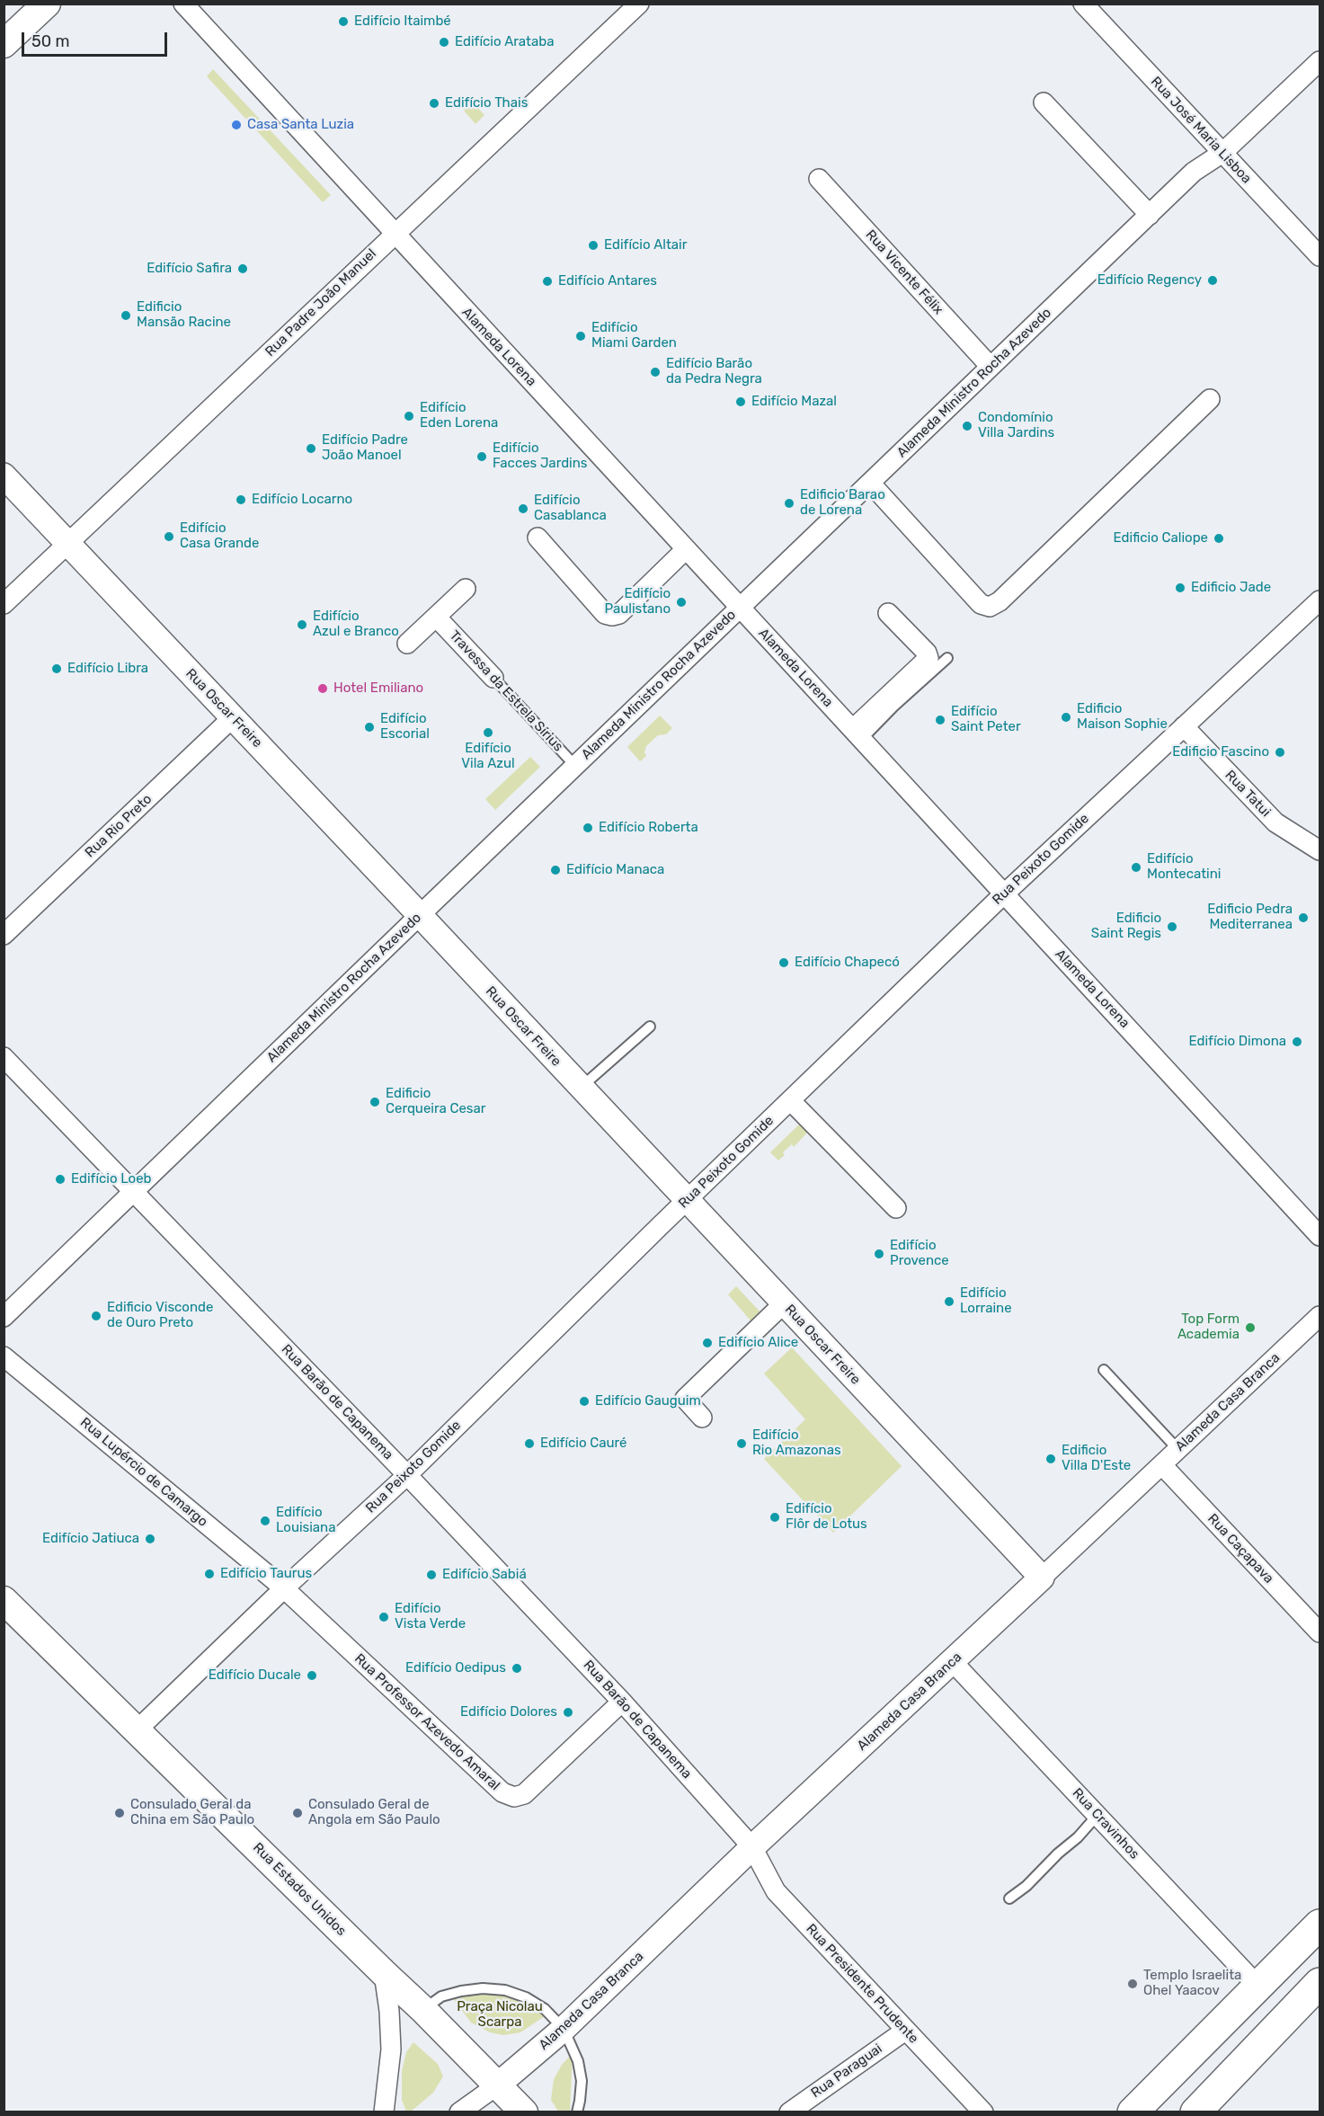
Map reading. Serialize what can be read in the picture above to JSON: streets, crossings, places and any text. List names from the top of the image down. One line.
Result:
{"streets":{"main road":["Rua Estados Unidos"],"street":["Rua José Maria Lisboa","Rua Vicente Félix","Rua Padre João Manuel","Alameda Lorena","Alameda Ministro Rocha Azevedo","Travessa da Estrela Sírius","Rua Oscar Freire","Rua Tatui","Rua Rio Preto","Rua Peixoto Gomide","Rua Barão de Capanema","Alameda Casa Branca","Rua Lupércio de Camargo","Rua Caçapava","Rua Professor Azevedo Amaral","Rua Cravinhos","Rua Presidente Prudente","Rua Paraguai"]},"crossings":[["Rua José Maria Lisboa","Alameda Ministro Rocha Azevedo"],["Rua Vicente Félix","Alameda Ministro Rocha Azevedo"],["Rua Padre João Manuel","Alameda Lorena"],["Rua Padre João Manuel","Rua Oscar Freire"],["Alameda Lorena","Alameda Ministro Rocha Azevedo"],["Alameda Lorena","Rua Peixoto Gomide"],["Alameda Ministro Rocha Azevedo","Travessa da Estrela Sírius"],["Alameda Ministro Rocha Azevedo","Rua Oscar Freire"],["Alameda Ministro Rocha Azevedo","Rua Barão de Capanema"],["Rua Oscar Freire","Rua Rio Preto"],["Rua Oscar Freire","Rua Peixoto Gomide"],["Rua Oscar Freire","Alameda Casa Branca"],["Rua Tatui","Rua Peixoto Gomide"],["Rua Peixoto Gomide","Rua Barão de Capanema"],["Rua Peixoto Gomide","Rua Lupércio de Camargo"],["Rua Peixoto Gomide","Rua Professor Azevedo Amaral"],["Rua Peixoto Gomide","Rua Estados Unidos"],["Rua Barão de Capanema","Alameda Casa Branca"],["Rua Barão de Capanema","Rua Professor Azevedo Amaral"],["Rua Barão de Capanema","Rua Presidente Prudente"],["Alameda Casa Branca","Rua Caçapava"],["Alameda Casa Branca","Rua Cravinhos"],["Alameda Casa Branca","Rua Estados Unidos"],["Alameda Casa Branca","Rua Presidente Prudente"],["Rua Lupércio de Camargo","Rua Professor Azevedo Amaral"],["Rua Presidente Prudente","Rua Paraguai"]],"parks":["Praça Nicolau Scarpa"],"places":["Edifício Itaimbé","Edifício Arataba","Edifício Thais","Casa Santa Luzia","Edifício Altair","Edifício Safira","Edifício Regency","Edifício Antares","Edificio Mansão Racine","Edifício Miami Garden","Edifício Barão da Pedra Negra","Edifício Mazal","Edifício Eden Lorena","Condomínio Villa Jardins","Edifício Padre João Manoel","Edifício Facces Jardins","Edifício Locarno","Edificio Barao de Lorena","Edifício Casablanca","Edifício Casa Grande","Edificio Caliope","Edificio Jade","Edifício Paulistano","Edifício Azul e Branco","Edifício Libra","Hotel Emiliano","Edificio Maison Sophie","Edifício Saint Peter","Edifício Escorial","Edifício Vila Azul","Edificio Fascino","Edifício Roberta","Edifício Montecatini","Edifício Manaca","Edificio Pedra Mediterranea","Edificio Saint Regis","Edifício Chapecó","Edifício Dimona","Edificio Cerqueira Cesar","Edifício Loeb","Edifício Provence","Edifício Lorraine","Edificio Visconde de Ouro Preto","Top Form Academia","Edifício Alice","Edifício Gauguim","Edifício Cauré","Edifício Rio Amazonas","Edificio Villa D'Este","Edifício Flôr de Lotus","Edifício Louisiana","Edifício Jatiuca","Edifício Taurus","Edifício Sabiá","Edifício Vista Verde","Edifício Oedipus","Edifício Ducale","Edifício Dolores","Consulado Geral da China em São Paulo","Consulado Geral de Angola em São Paulo","Templo Israelita Ohel Yaacov"],"scale_bar":"50 m"}
